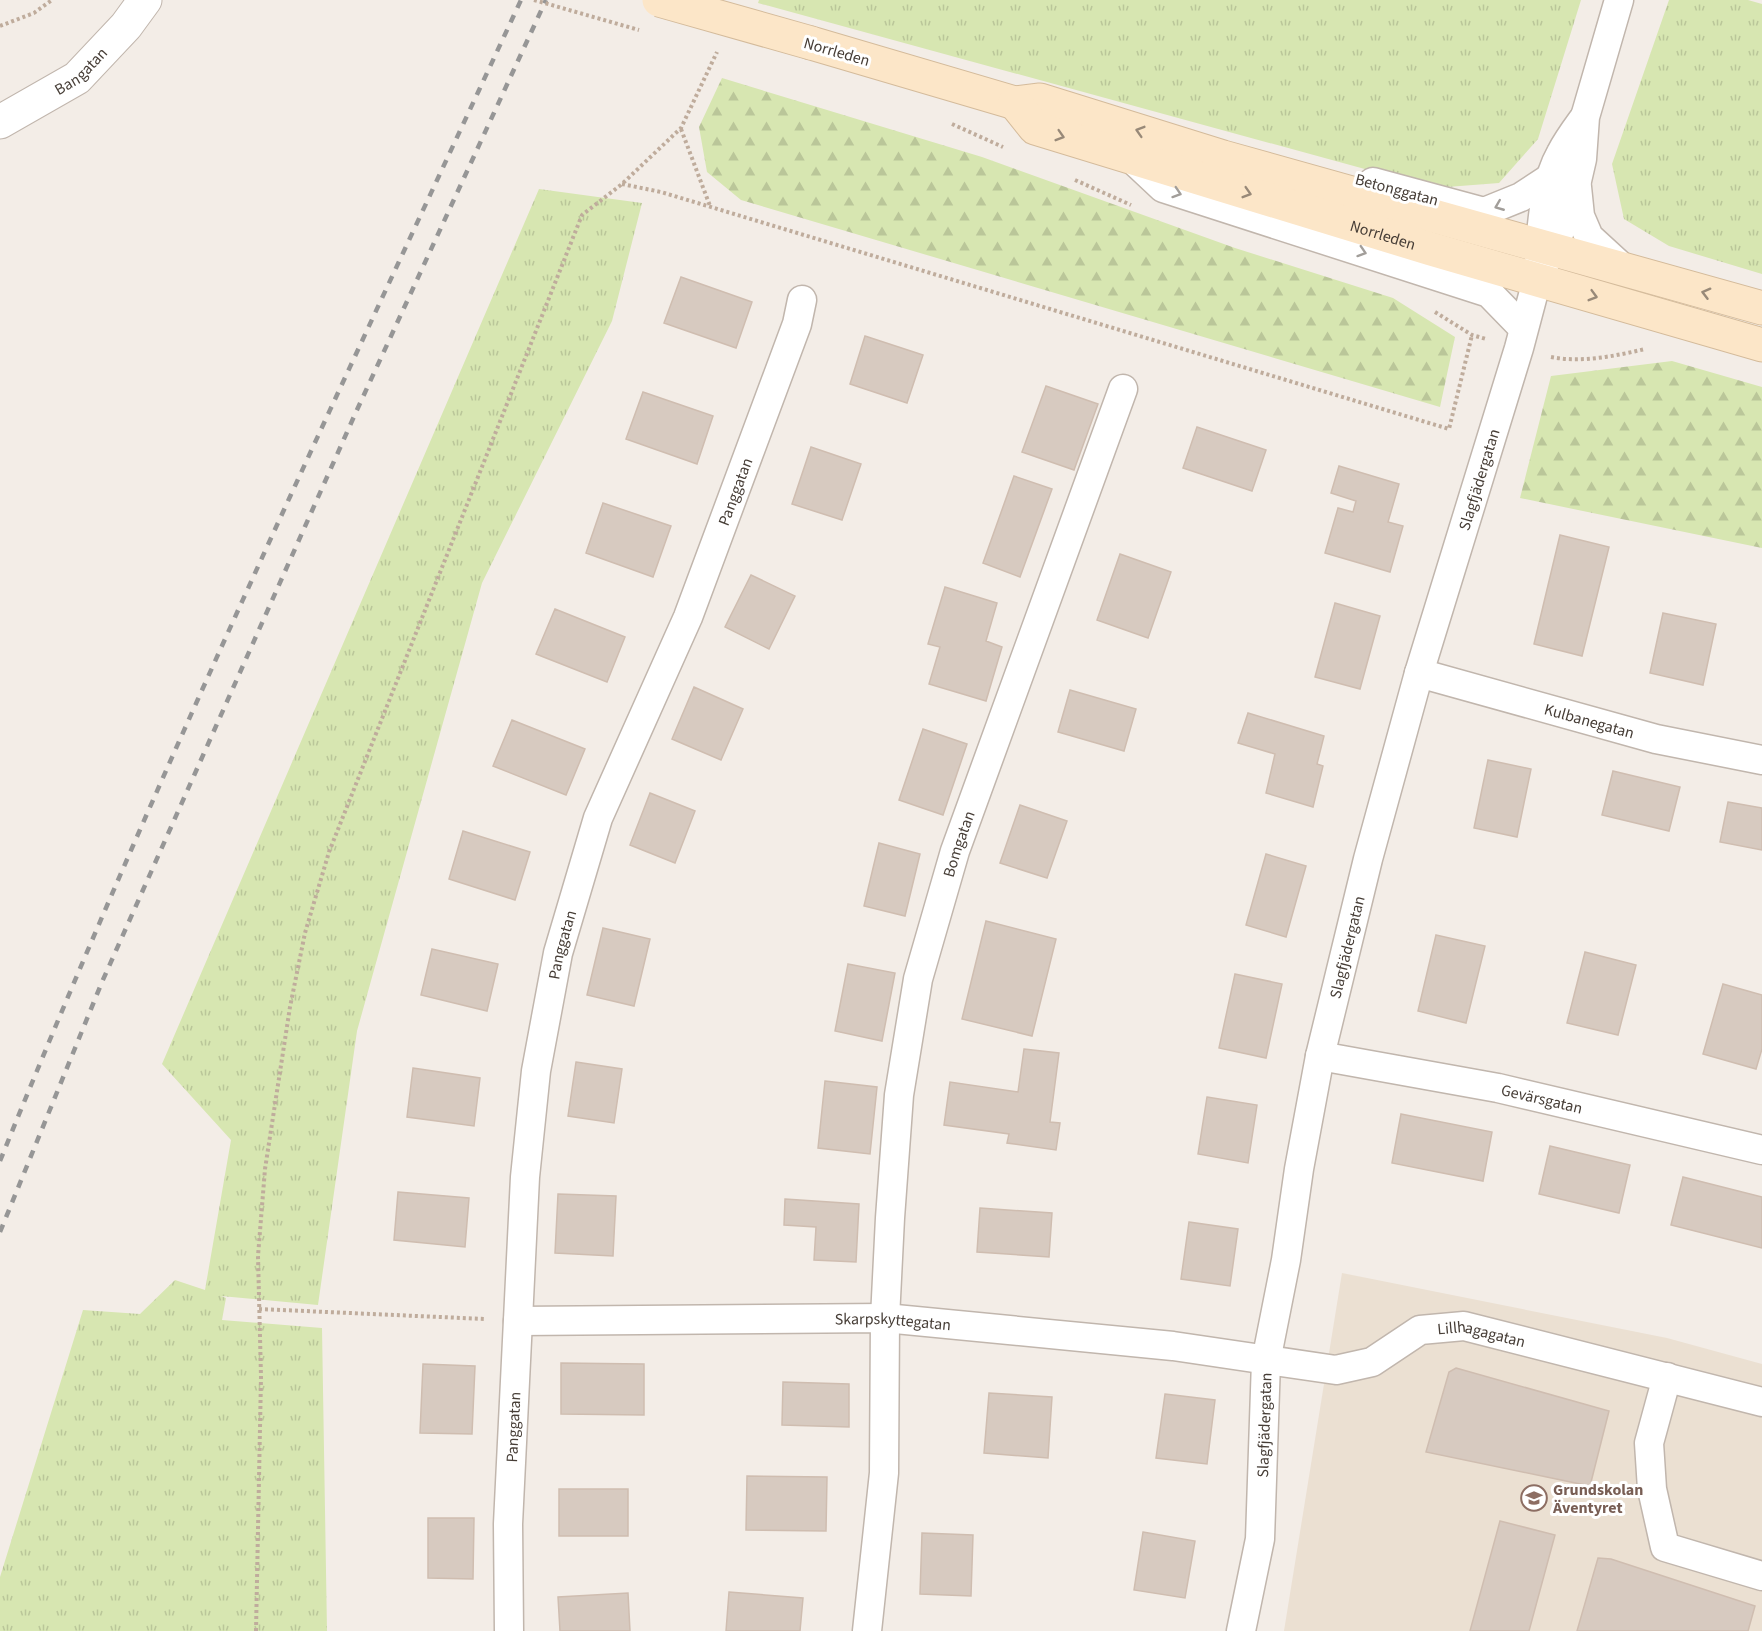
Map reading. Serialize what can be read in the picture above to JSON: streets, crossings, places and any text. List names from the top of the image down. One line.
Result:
{"streets":{"main road":["Norrleden"],"street":["Bangatan","Betonggatan","Slagfjädergatan","Panggatan","Kulbanegatan","Bomgatan","Gevärsgatan","Skarpskyttegatan","Lillhagagatan"]},"crossings":[["Norrleden","Betonggatan"],["Norrleden","Slagfjädergatan"],["Slagfjädergatan","Kulbanegatan"],["Slagfjädergatan","Gevärsgatan"],["Slagfjädergatan","Skarpskyttegatan"],["Slagfjädergatan","Lillhagagatan"],["Panggatan","Skarpskyttegatan"],["Bomgatan","Skarpskyttegatan"],["Skarpskyttegatan","Lillhagagatan"]],"places":{"school or university":["Grundskolan Äventyret"]}}
